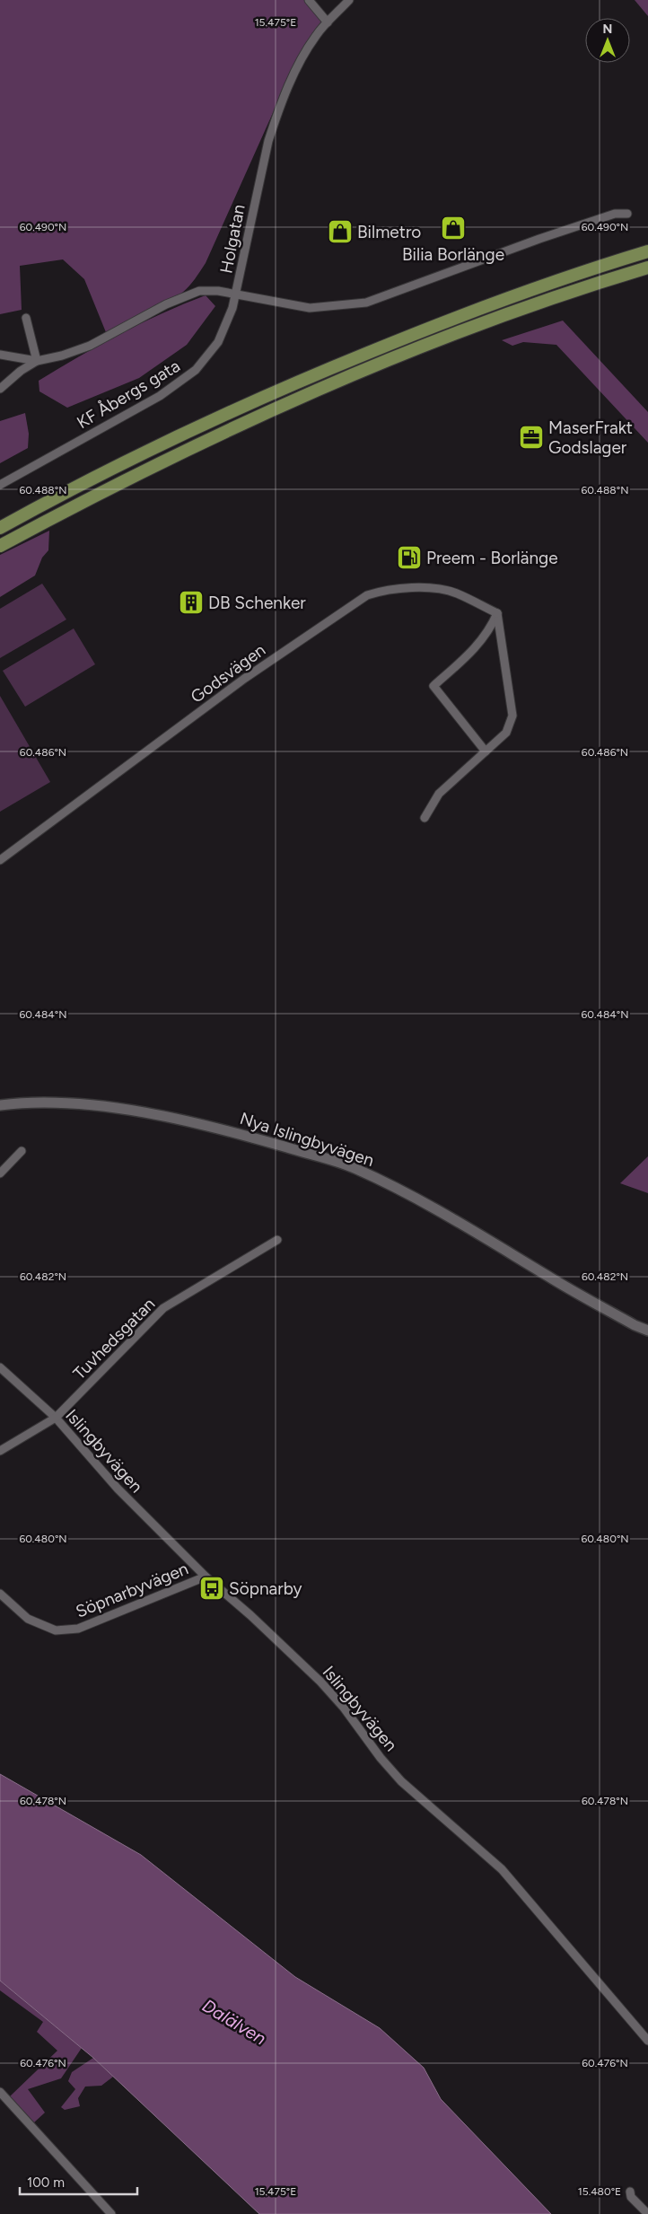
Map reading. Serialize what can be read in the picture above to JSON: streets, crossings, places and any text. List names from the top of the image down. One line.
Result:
{"streets":{"street":["Holgatan","KF Åbergs gata","Godsvägen","Nya Islingbyvägen","Tuvhedsgatan","Islingbyvägen","Söpnarbyvägen"]},"crossings":[["Holgatan","KF Åbergs gata"],["Tuvhedsgatan","Islingbyvägen"],["Islingbyvägen","Söpnarbyvägen"]],"water":["Dalälven"],"places":{"shop":["Bilia Borlänge","Bilmetro"],"office":["MaserFrakt Godslager"],"fuel station":["Preem - Borlänge"],"building":["DB Schenker"],"bus stop":["Söpnarby"]},"scale_bar":"100 m","north":"top","coordinates":["15.475°E","60.490°N","60.488°N","60.486°N","60.484°N","60.482°N","60.480°N","60.478°N","60.476°N","15.480°E"]}
